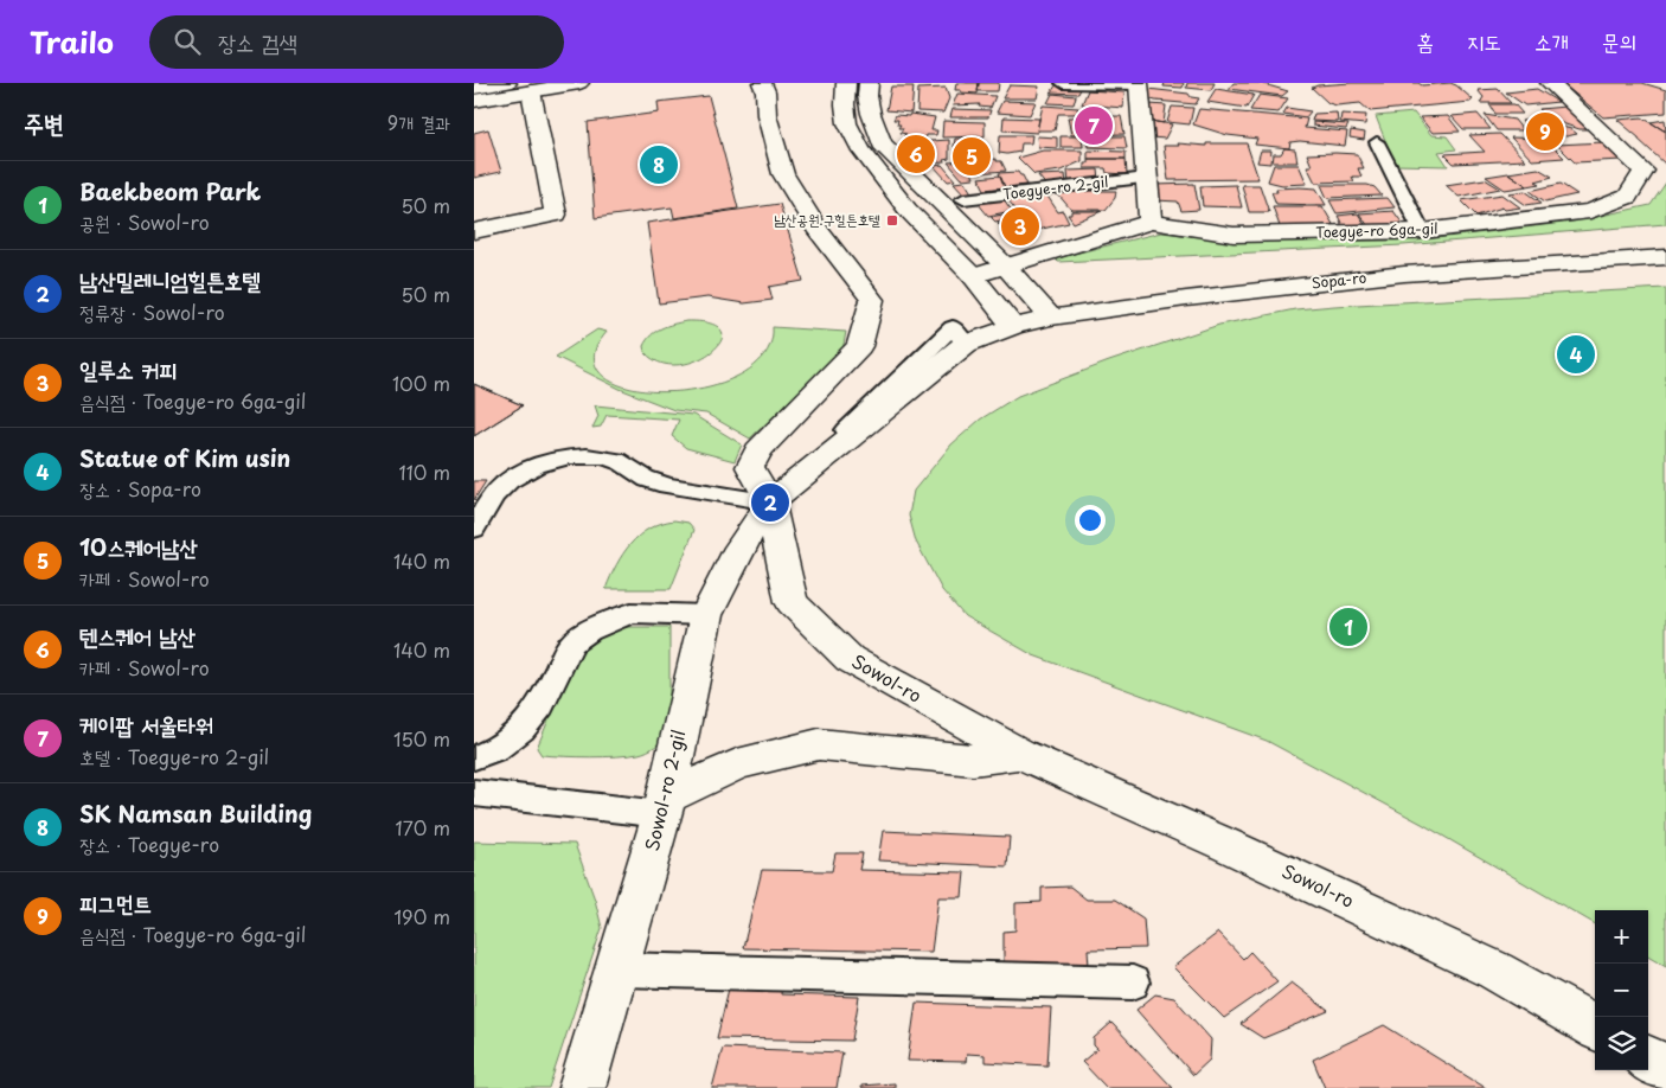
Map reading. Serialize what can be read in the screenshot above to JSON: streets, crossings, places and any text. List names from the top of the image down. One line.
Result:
{"streets":{"main road":["Toegye-ro 6ga-gil","Sopa-ro","Sowol-ro","Sowol-ro 2-gil"],"lane":["Toegye-ro 2-gil"]},"crossings":[["Sowol-ro","Sowol-ro 2-gil"]],"places":{"transit":["남산공원.구힐튼호텔"]},"page":{"header":"Trailo","search":"장소 검색","nav":["홈","지도","소개","문의"],"heading":["주변","9개 결과"],"pins":["7","9","6","5","8","3","4","2","1"],"list":[{"mark":"1","name":"Baekbeom Park","note":"공원 · Sowol-ro","value":"50 m"},{"mark":"2","name":"남산밀레니엄힐튼호텔","note":"정류장 · Sowol-ro","value":"50 m"},{"mark":"3","name":"일루소 커피","note":"음식점 · Toegye-ro 6ga-gil","value":"100 m"},{"mark":"4","name":"Statue of Kim usin","note":"장소 · Sopa-ro","value":"110 m"},{"mark":"5","name":"10스퀘어남산","note":"카페 · Sowol-ro","value":"140 m"},{"mark":"6","name":"텐스퀘어 남산","note":"카페 · Sowol-ro","value":"140 m"},{"mark":"7","name":"케이팝 서울타워","note":"호텔 · Toegye-ro 2-gil","value":"150 m"},{"mark":"8","name":"SK Namsan Building","note":"장소 · Toegye-ro","value":"170 m"},{"mark":"9","name":"피그먼트","note":"음식점 · Toegye-ro 6ga-gil","value":"190 m"}],"map_buttons":["+","−"]}}
